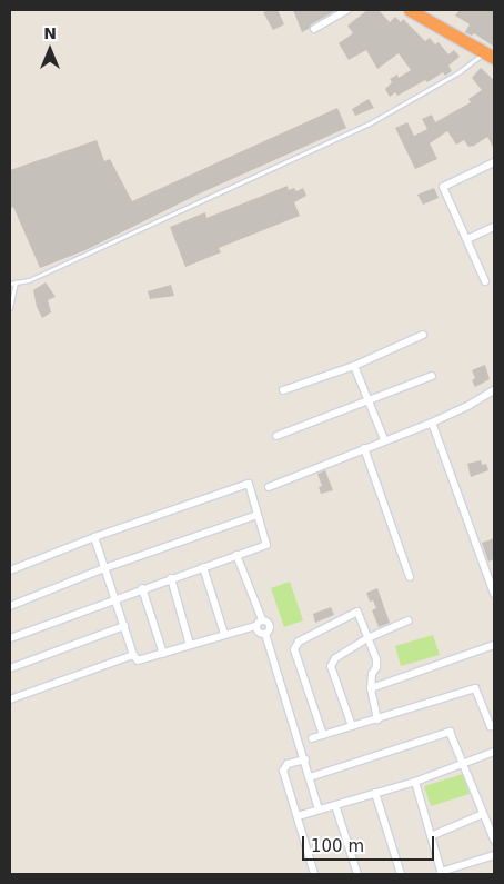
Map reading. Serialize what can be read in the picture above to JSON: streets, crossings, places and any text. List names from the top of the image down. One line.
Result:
{"scale_bar":"100 m","north":"top"}
